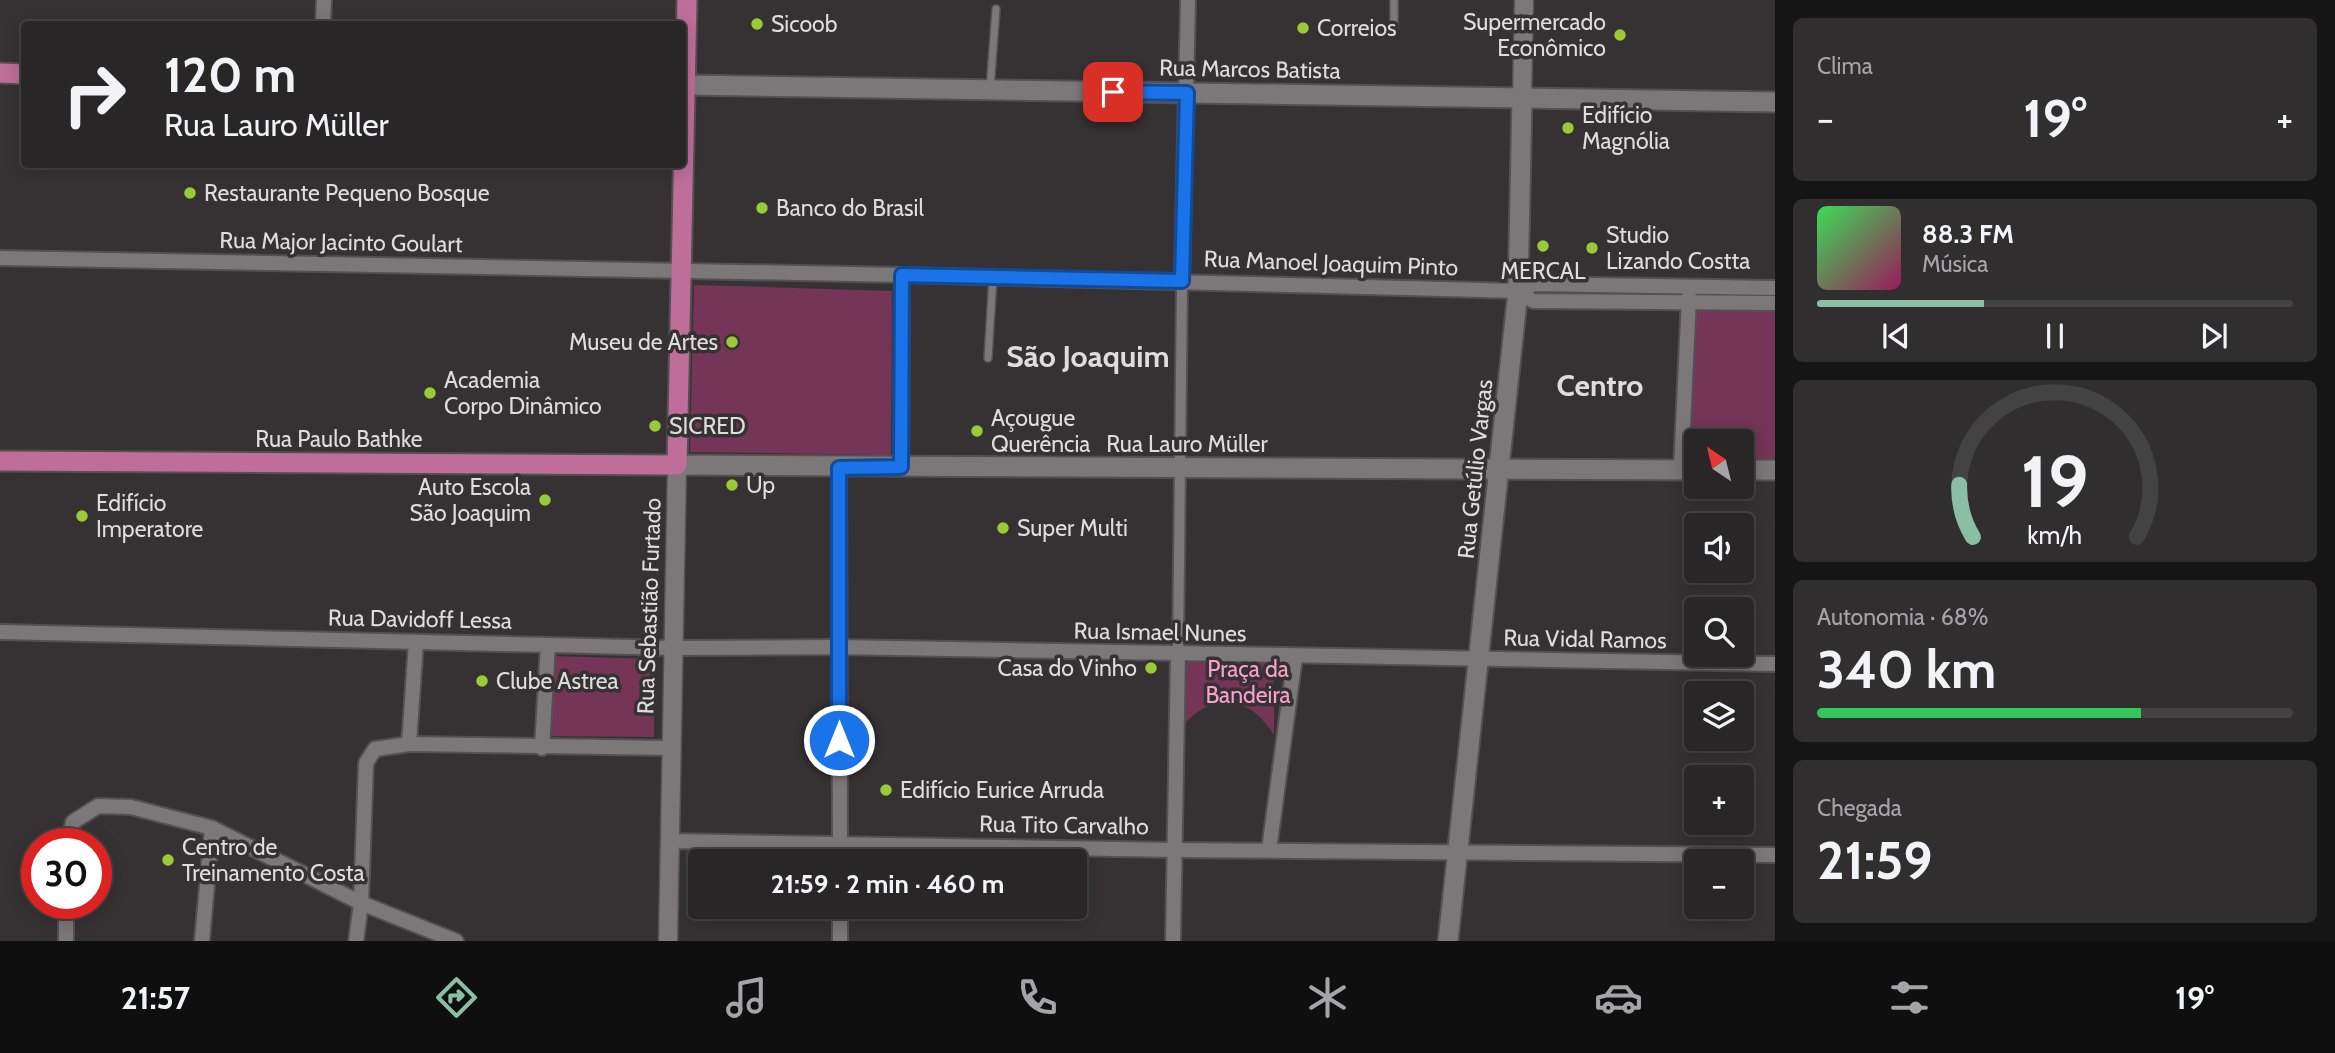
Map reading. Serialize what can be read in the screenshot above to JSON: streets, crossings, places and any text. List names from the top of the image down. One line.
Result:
{"streets":{"main road":["Rua Marcos Batista","Rua Paulo Bathke","Rua Lauro Müller","Rua Getúlio Vargas","Rua Sebastião Furtado"],"street":["Rua Major Jacinto Goulart","Rua Manoel Joaquim Pinto","Rua Davidoff Lessa","Rua Ismael Nunes","Rua Vidal Ramos","Rua Tito Carvalho"]},"crossings":[["Rua Marcos Batista","Rua Getúlio Vargas"],["Rua Major Jacinto Goulart","Rua Manoel Joaquim Pinto"],["Rua Major Jacinto Goulart","Rua Sebastião Furtado"],["Rua Manoel Joaquim Pinto","Rua Getúlio Vargas"],["Rua Manoel Joaquim Pinto","Rua Sebastião Furtado"],["Rua Paulo Bathke","Rua Lauro Müller"],["Rua Paulo Bathke","Rua Sebastião Furtado"],["Rua Lauro Müller","Rua Getúlio Vargas"],["Rua Lauro Müller","Rua Sebastião Furtado"],["Rua Getúlio Vargas","Rua Ismael Nunes"],["Rua Getúlio Vargas","Rua Vidal Ramos"],["Rua Getúlio Vargas","Rua Tito Carvalho"],["Rua Sebastião Furtado","Rua Davidoff Lessa"],["Rua Sebastião Furtado","Rua Tito Carvalho"],["Rua Davidoff Lessa","Rua Ismael Nunes"],["Rua Ismael Nunes","Rua Vidal Ramos"]],"districts":["São Joaquim","Centro"],"parks":["Praça da Bandeira"],"places":["Sicoob","Correios","Supermercado Econômico","Edifício Magnólia","Restaurante Pequeno Bosque","Banco do Brasil","MERCAL","Studio Lizando Costta","Museu de Artes","Academia Corpo Dinâmico","SICRED","Açougue Querência","Up","Auto Escola São Joaquim","Edifício Imperatore","Super Multi","Casa do Vinho","Clube Astrea","Edifício Eurice Arruda","Centro de Treinamento Costa"],"north":"top left","page":{"tile":["Clima",["Autonomia · 68%","340 km"],["Chegada","21:59"]],"turn":["120 m","Rua Lauro Müller"],"heat":["−","19°","+"],"song":["88.3 FM","Música"],"map_buttons":["+","−"],"limit":"30","trip":"21:59 · 2 min · 460 m","tabs":["21:57","19°"],"gauge":["19","km/h"]}}
